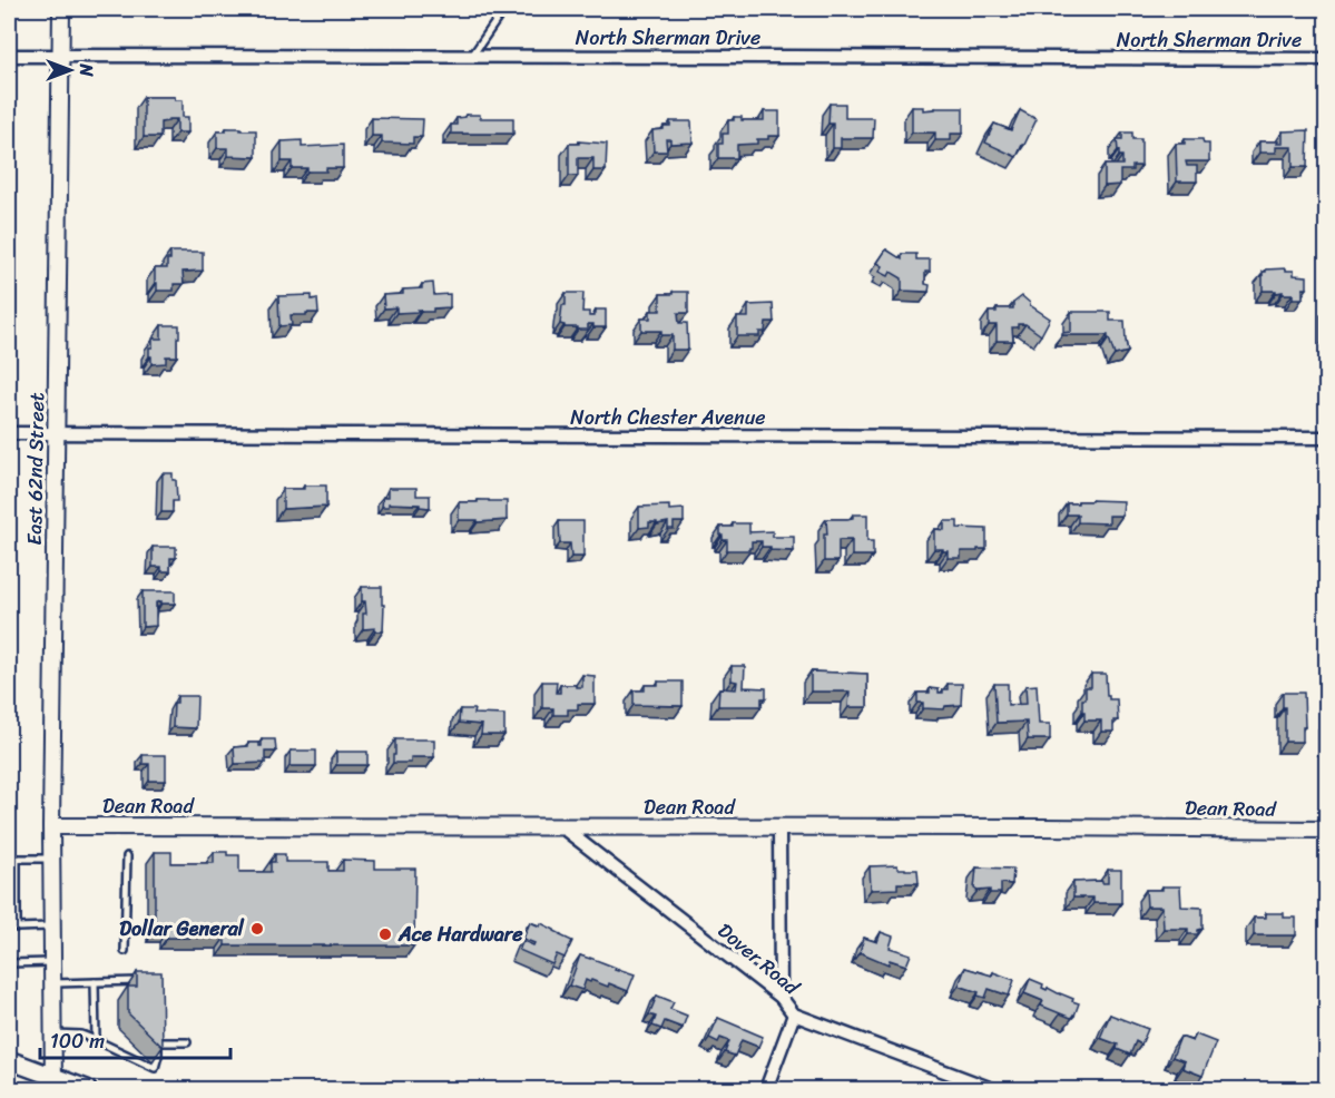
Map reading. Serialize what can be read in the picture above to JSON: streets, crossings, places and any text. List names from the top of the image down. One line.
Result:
{"streets":{"street":["North Sherman Drive","North Chester Avenue","East 62nd Street","Dean Road","Dover Road"]},"crossings":[["North Sherman Drive","East 62nd Street"],["North Chester Avenue","East 62nd Street"],["East 62nd Street","Dean Road"],["Dean Road","Dover Road"]],"places":["Dollar General","Ace Hardware"],"scale_bar":"100 m","north":"right"}
